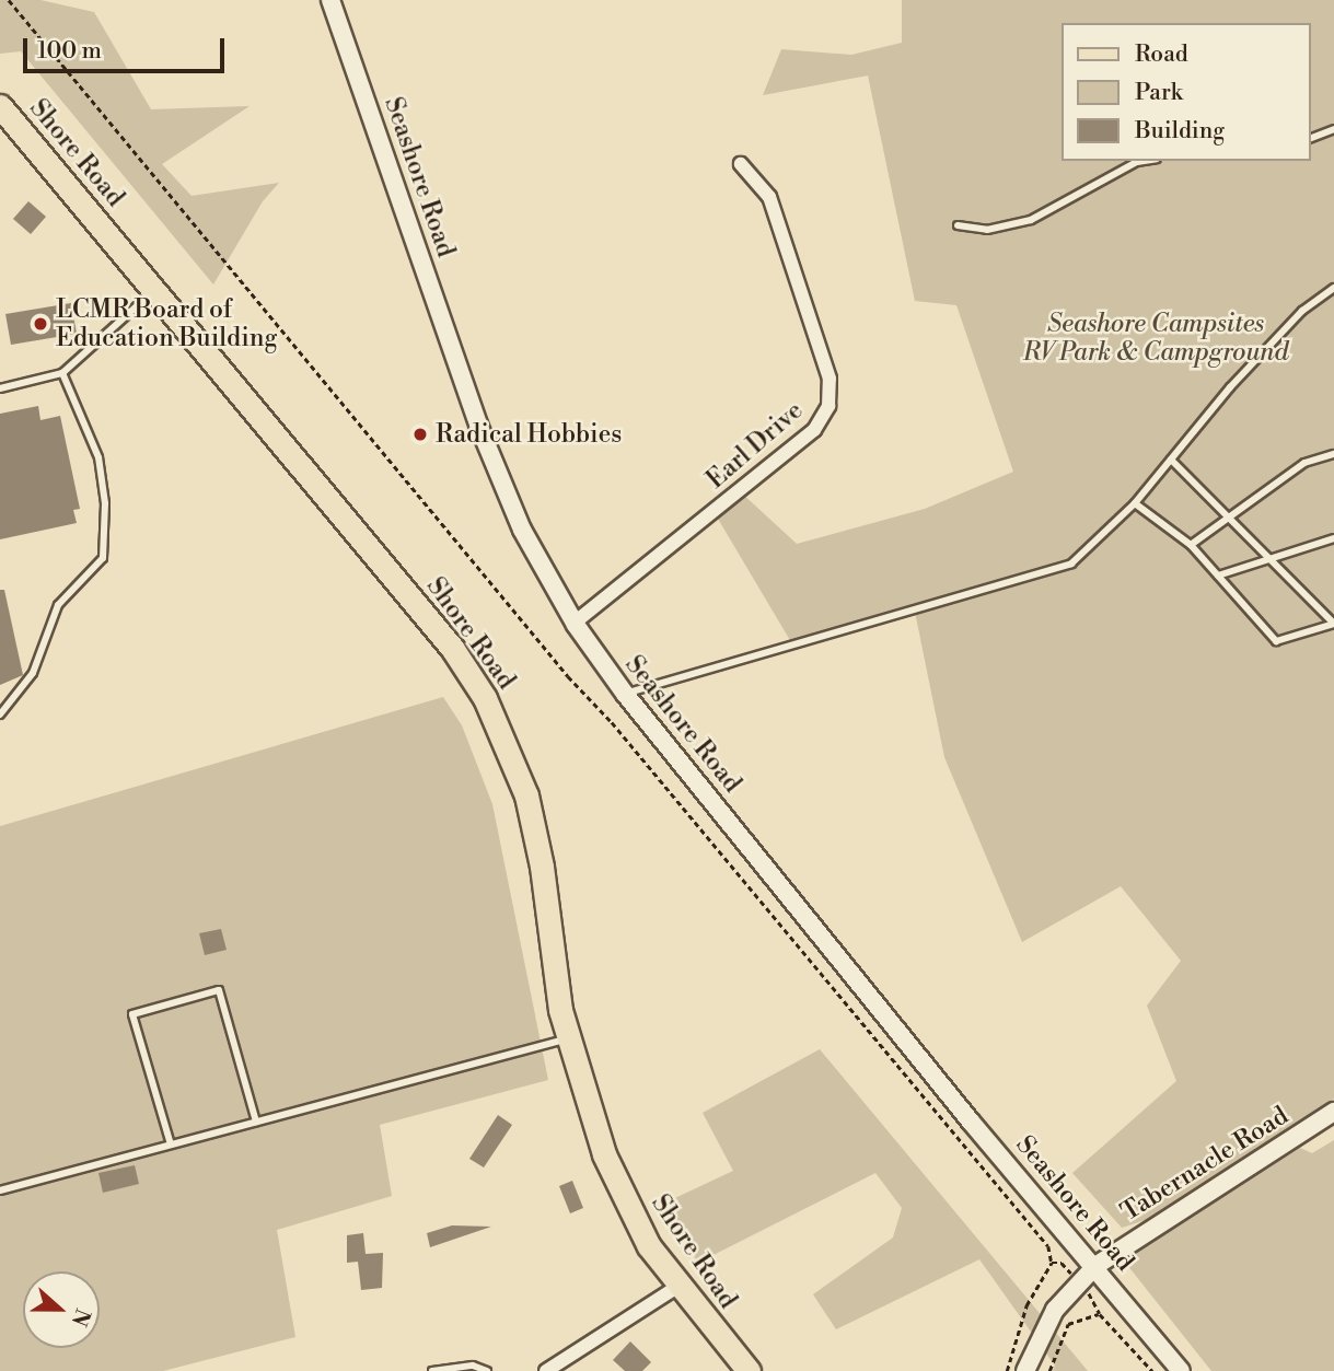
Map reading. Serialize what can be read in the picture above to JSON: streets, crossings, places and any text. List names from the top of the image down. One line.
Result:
{"streets":{"main road":["Shore Road"],"street":["Seashore Road","Earl Drive","Tabernacle Road"]},"crossings":[["Seashore Road","Earl Drive"],["Seashore Road","Tabernacle Road"]],"parks":["Seashore Campsites RV Park & Campground"],"places":["LCMR Board of Education Building","Radical Hobbies"],"legend":["Road","Park","Building"],"scale_bar":"100 m","north":"right"}
